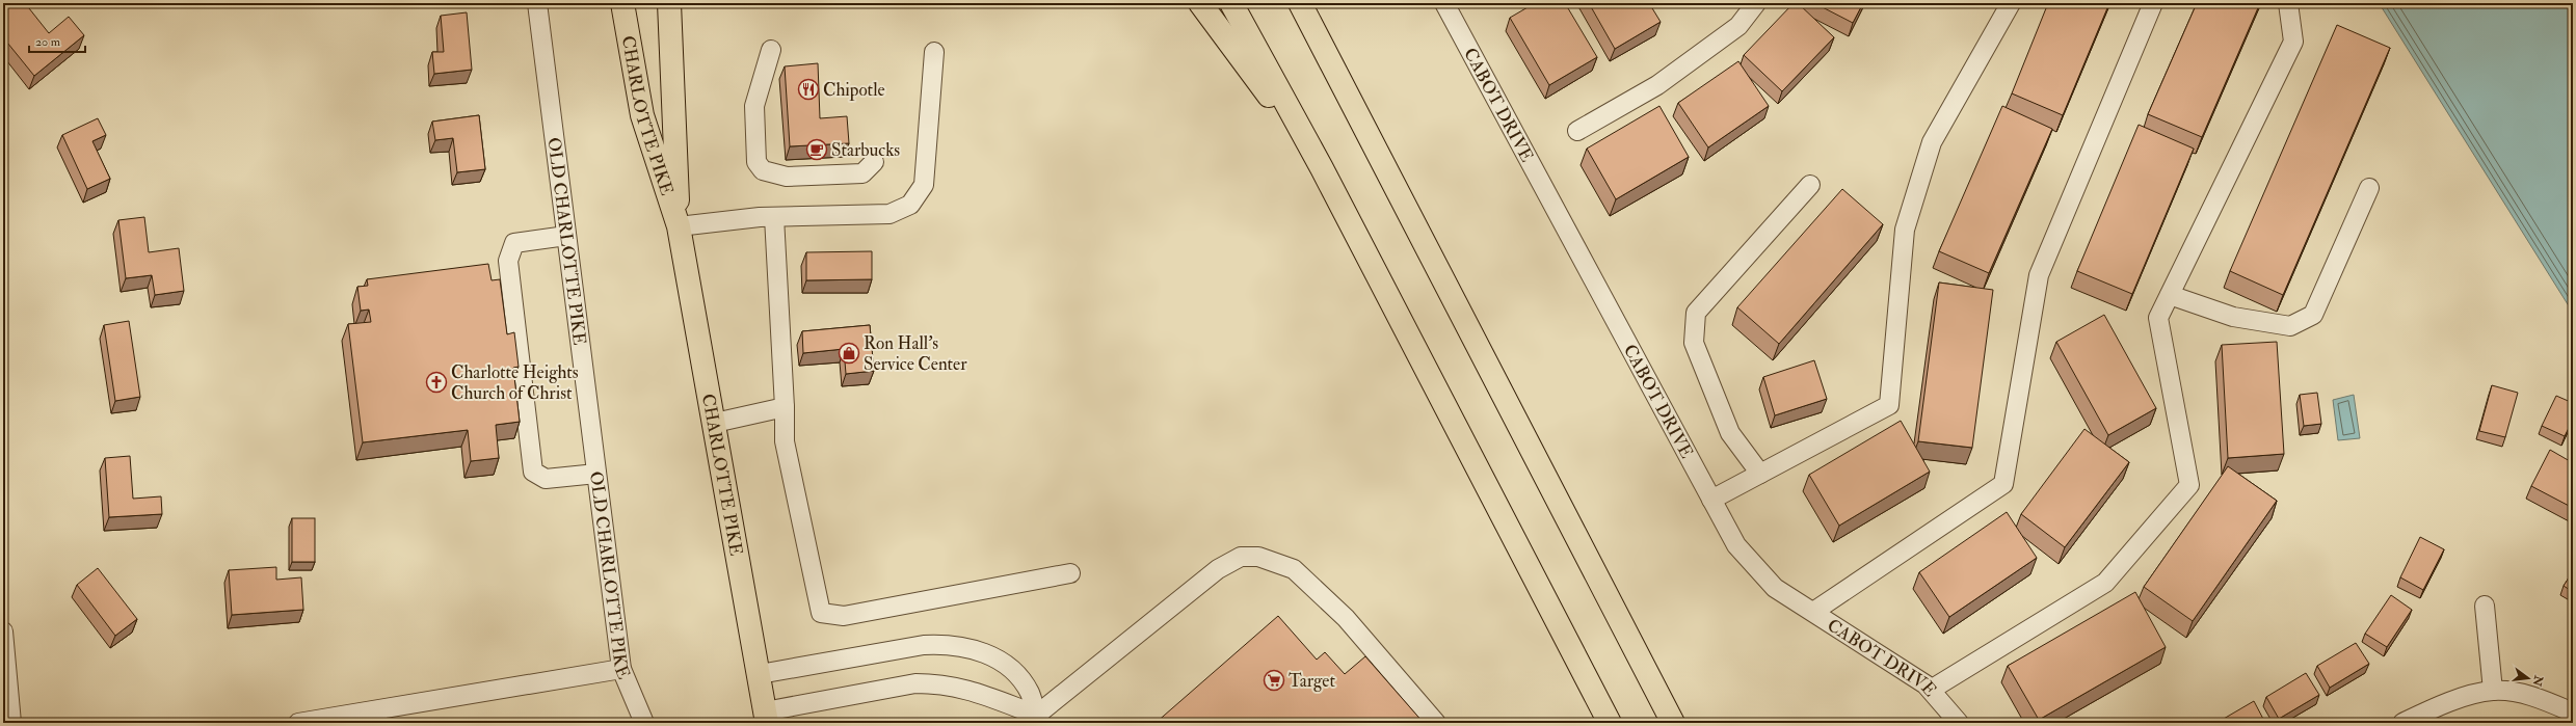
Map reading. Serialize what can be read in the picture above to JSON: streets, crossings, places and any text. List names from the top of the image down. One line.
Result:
{"streets":{"main road":["CHARLOTTE PIKE"],"street":["CABOT DRIVE","OLD CHARLOTTE PIKE"]},"places":{"restaurant":["Chipotle"],"cafe":["Starbucks"],"shop":["Ron Hall's Service Center"],"church":["Charlotte Heights Church of Christ"],"supermarket":["Target"]},"scale_bar":"20 m","north":"right"}
